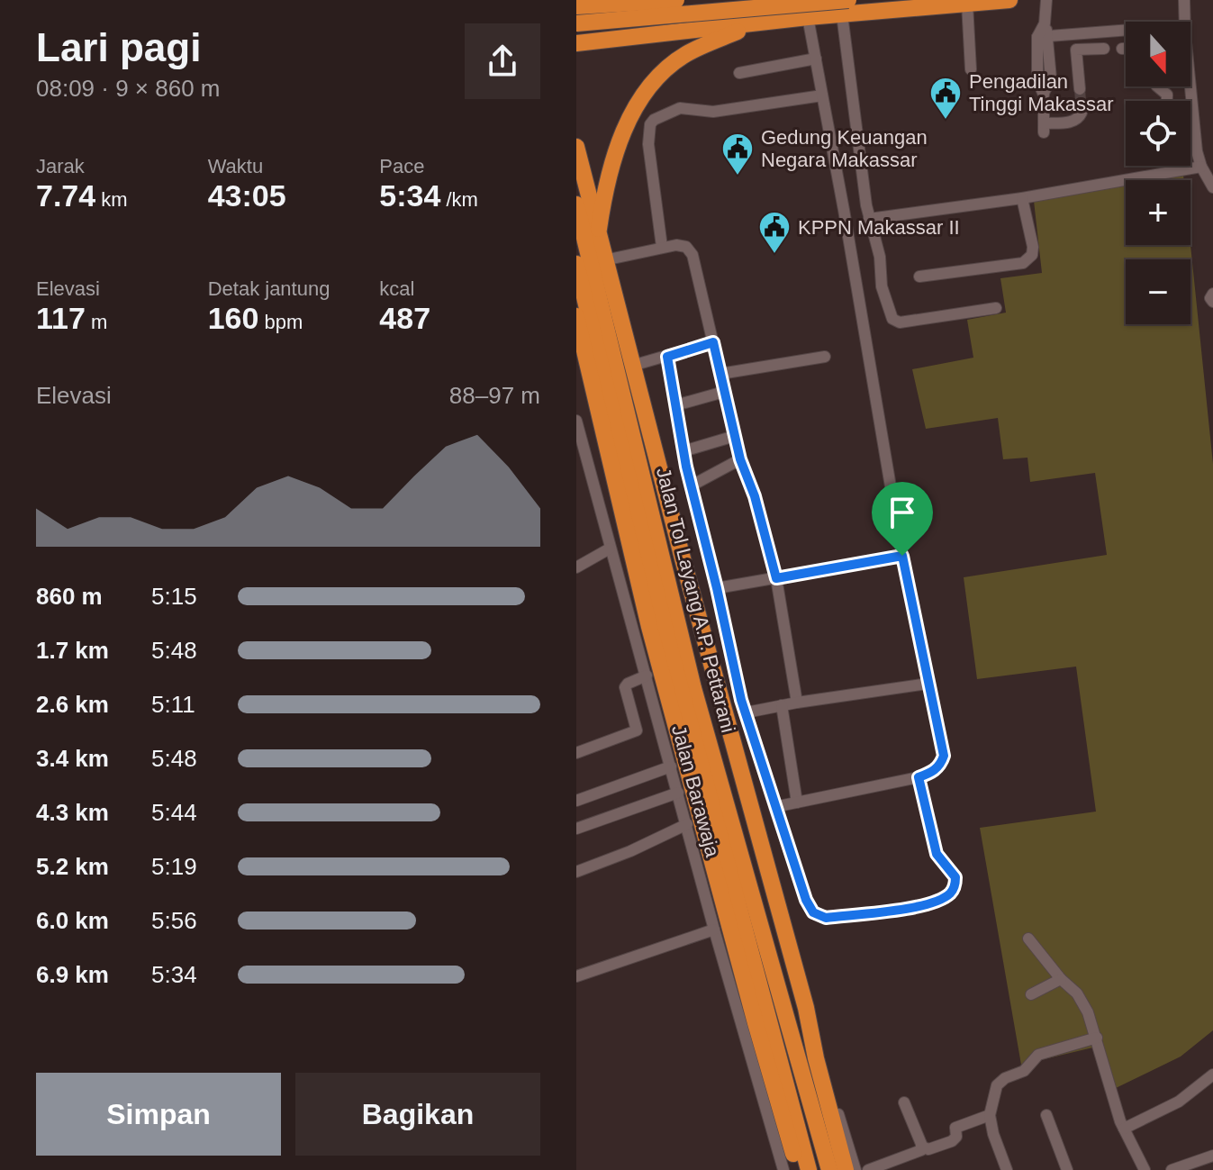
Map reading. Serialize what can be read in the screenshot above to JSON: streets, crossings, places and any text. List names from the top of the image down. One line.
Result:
{"streets":{"highway":["Jalan Tol Layang A.P. Pettarani"],"street":["Jalan Barawaja"]},"places":{"public building":["Pengadilan Tinggi Makassar","Gedung Keuangan Negara Makassar","KPPN Makassar II"]},"north":"bottom","page":{"heading":["Lari pagi","08:09 · 9 × 860 m"],"map_buttons":["+","−"],"stats":[["Jarak","7.74 km"],["Waktu","43:05"],["Pace","5:34 /km"],["Elevasi","117 m"],["Detak jantung","160 bpm"],["kcal","487"]],"chart":["Elevasi","88–97 m"],"list":[{"name":"860 m","note":"5:15"},{"name":"1.7 km","note":"5:48"},{"name":"2.6 km","note":"5:11"},{"name":"3.4 km","note":"5:48"},{"name":"4.3 km","note":"5:44"},{"name":"5.2 km","note":"5:19"},{"name":"6.0 km","note":"5:56"},{"name":"6.9 km","note":"5:34"}],"buttons":["Simpan","Bagikan"]}}
